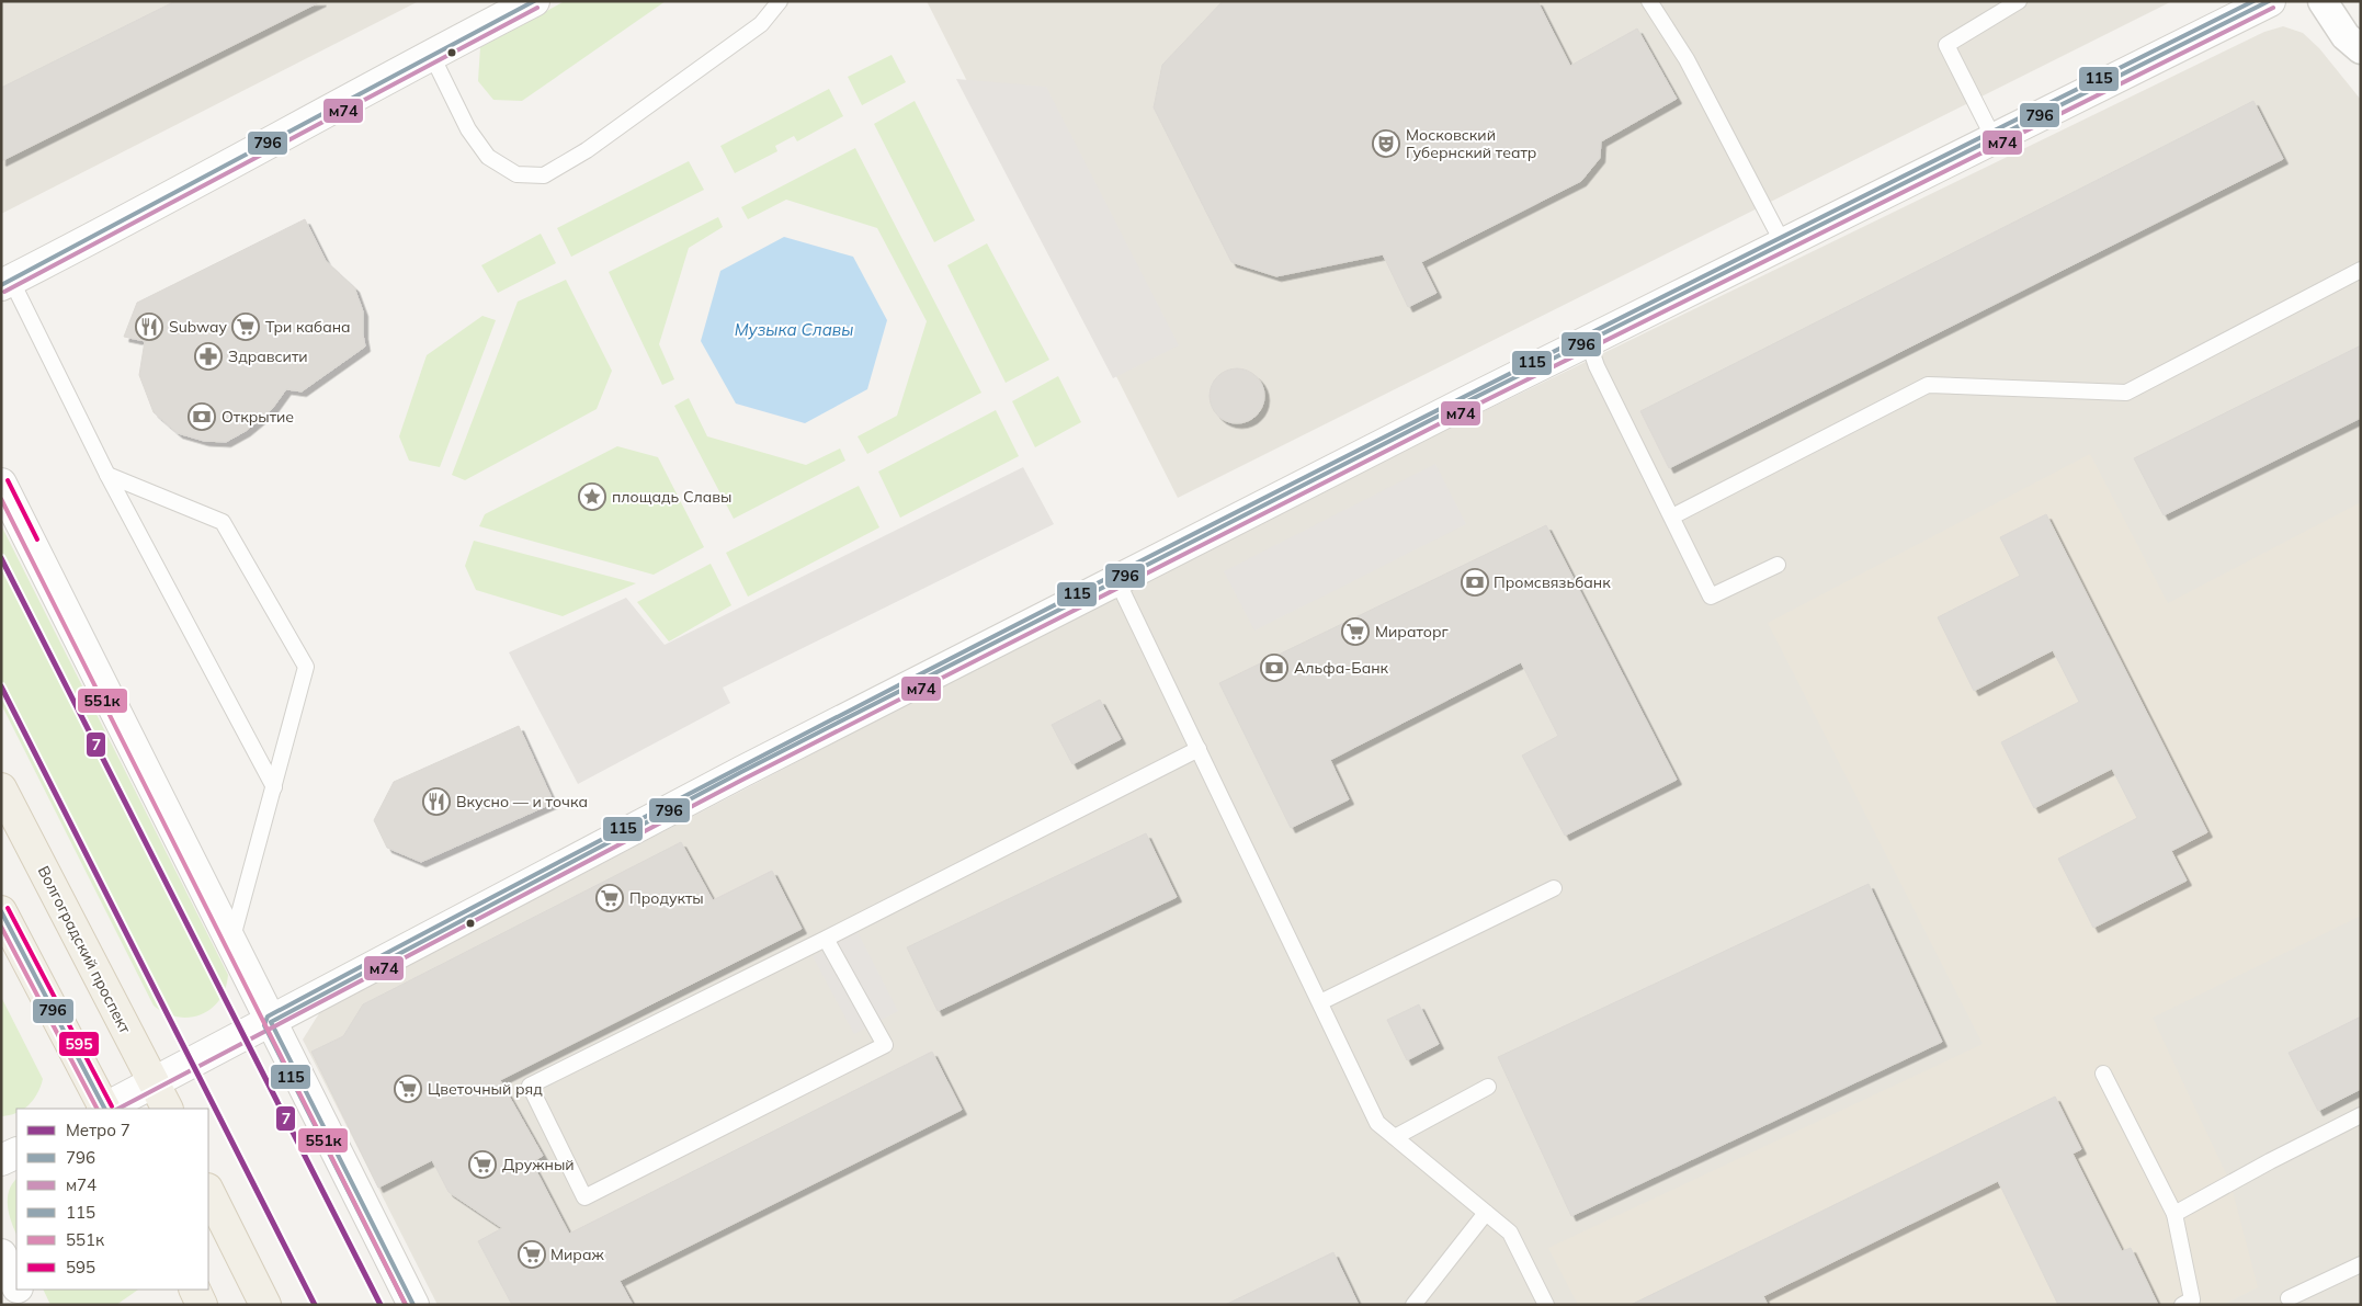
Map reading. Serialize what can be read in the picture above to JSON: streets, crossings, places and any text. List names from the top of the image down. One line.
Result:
{"streets":{"main road":["Волгоградский проспект"]},"water":["Музыка Славы"],"places":{"theatre":["Московский Губернский театр"],"restaurant":["Subway","Вкусно — и точка"],"supermarket":["Три кабана","Мираторг","Продукты","Цветочный ряд","Дружный","Мираж"],"pharmacy":["Здравсити"],"bank":["Открытие","Промсвязьбанк","Альфа-Банк"],"place":["площадь Славы"]},"lines":["transit line 796","transit line 115","transit line м74","transit line 595","transit line 551к","metro line 7"],"legend":["Метро 7","796","м74","115","551к","595"]}
